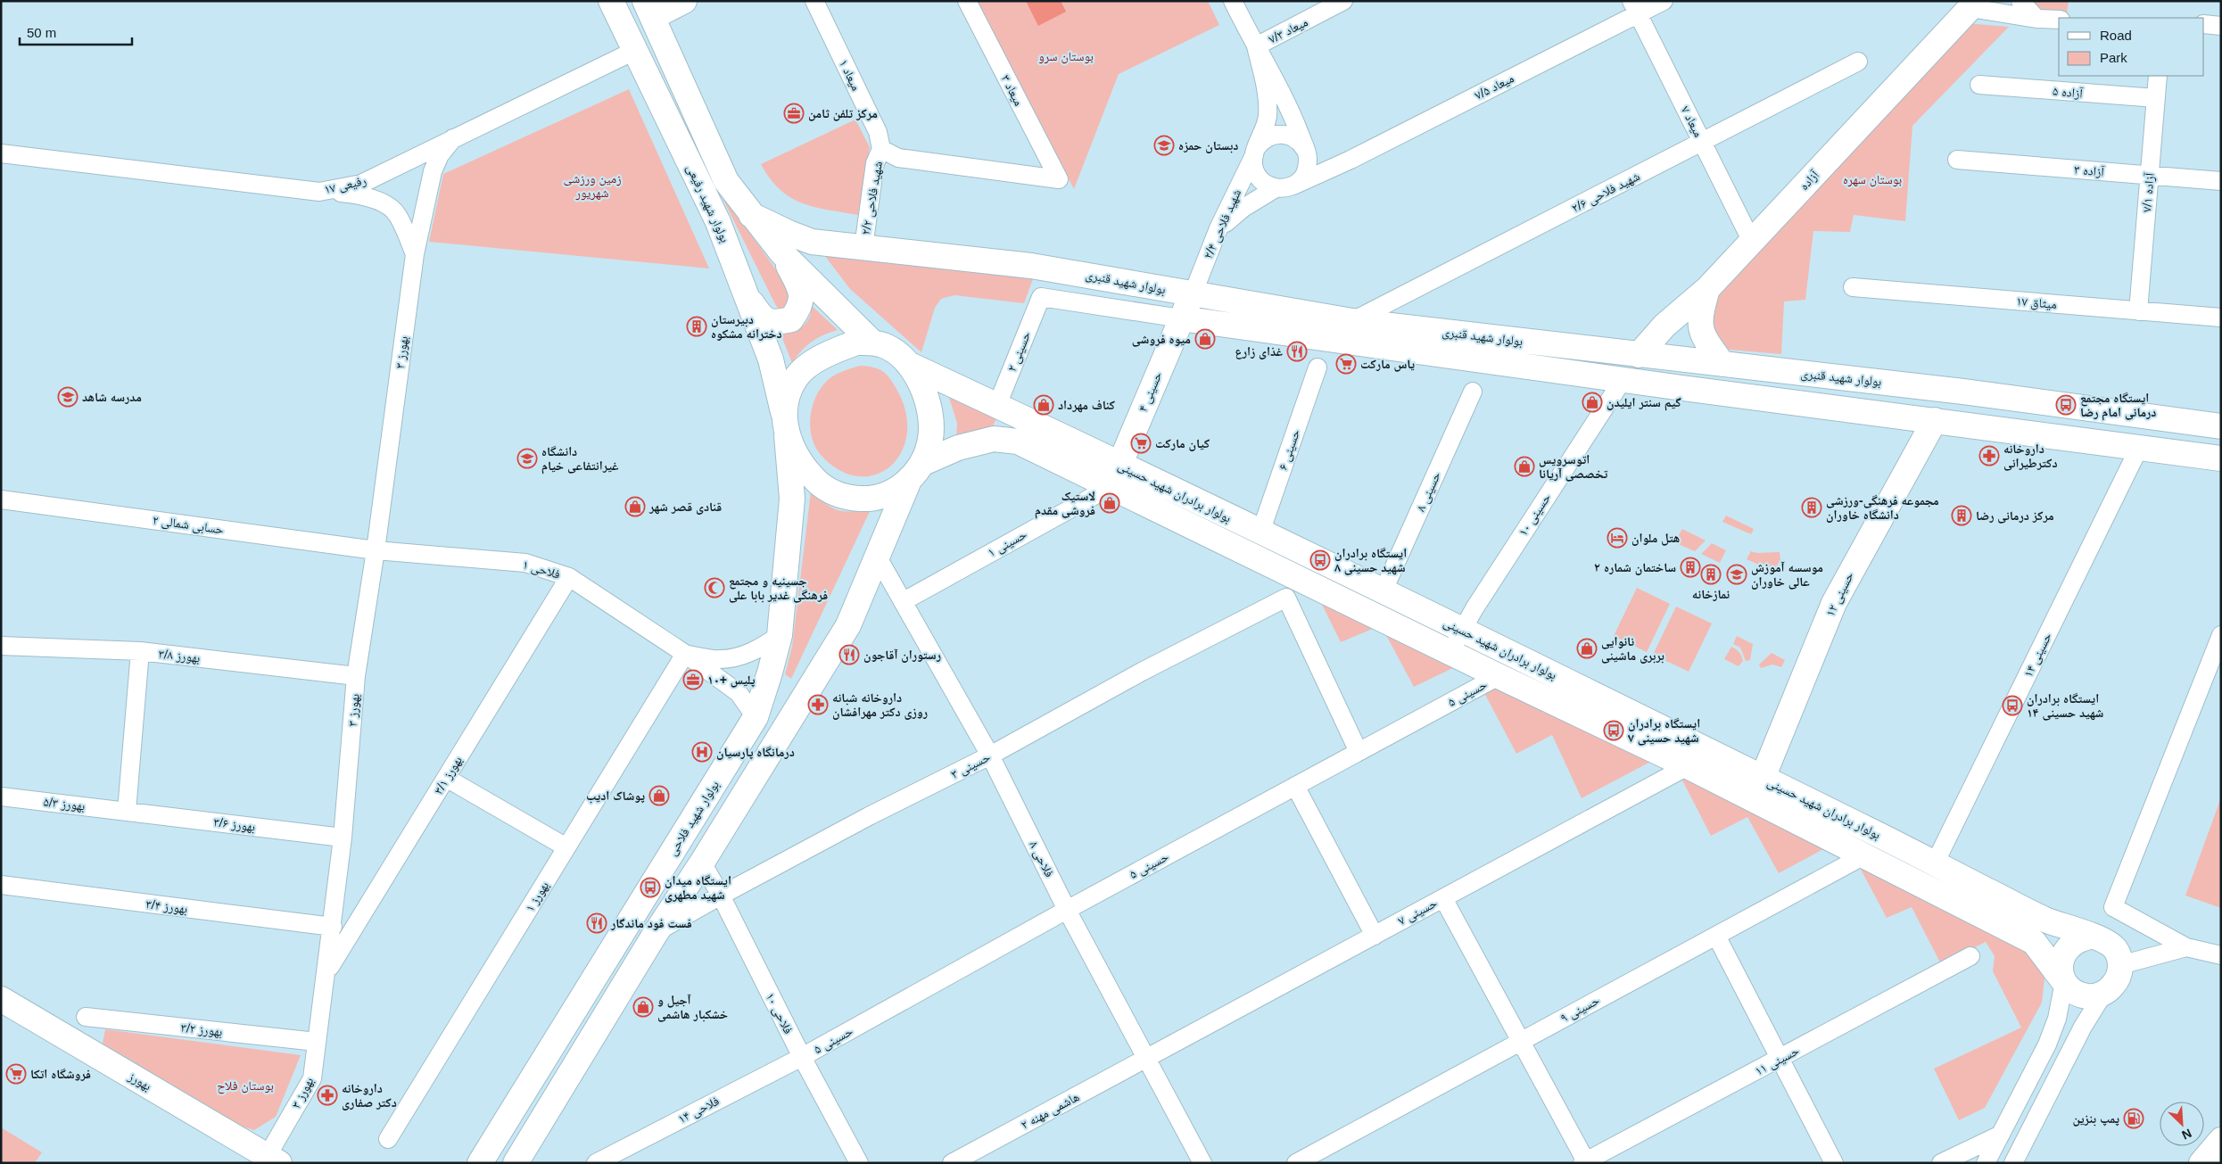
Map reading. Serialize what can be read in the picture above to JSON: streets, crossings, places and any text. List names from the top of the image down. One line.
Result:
{"streets":{"main road":["آزاده","بولوار شهید رفیعی","بولوار شهید قنبری","حسینی ۴","بولوار برادران شهید حسینی","حسینی ۱۲","بولوار شهید فلاحی","بهورز"],"street":["میعاد ۷/۳","میعاد ۱","میعاد ۷/۵","میعاد ۳","آزاده ۵","میعاد ۷","آزاده ۳","رفیعی ۱۷","شهید فلاحی ۲/۶","آزاده ۷/۱","شهید فلاحی ۲/۲","شهید فلاحی ۲/۴","میثاق ۱۷","حسینی ۲","بهورز ۳","حسینی ۶","حسینی ۸","حسینی ۱۰","حسابی شمالی ۲","حسینی ۱","فلاحی ۱","حسینی ۱۴","بهورز ۳/۸","حسینی ۵","حسینی ۳","بهورز ۳/۱","بهورز ۵/۳","بهورز ۳/۶","فلاحی ۸","بهورز ۱","بهورز ۳/۴","حسینی ۷","حسینی ۹","فلاحی ۱۰","بهورز ۳/۲","حسینی ۱۱","فلاحی ۱۴","هاشمی مهنه ۲"]},"crossings":[["میعاد ۷/۳","شهید فلاحی ۲/۴"],["میعاد ۱","میعاد ۳"],["میعاد ۱","شهید فلاحی ۲/۲"],["میعاد ۷/۵","میعاد ۷"],["میعاد ۷/۵","شهید فلاحی ۲/۴"],["میعاد ۳","شهید فلاحی ۲/۲"],["آزاده ۵","آزاده ۷/۱"],["میعاد ۷","آزاده"],["میعاد ۷","شهید فلاحی ۲/۶"],["آزاده ۳","آزاده ۷/۱"],["آزاده","بولوار شهید قنبری"],["رفیعی ۱۷","بولوار شهید رفیعی"],["رفیعی ۱۷","بهورز ۳"],["شهید فلاحی ۲/۶","بولوار شهید قنبری"],["آزاده ۷/۱","میثاق ۱۷"],["شهید فلاحی ۲/۲","بولوار شهید قنبری"],["بولوار شهید رفیعی","بولوار برادران شهید حسینی"],["بولوار شهید رفیعی","بولوار شهید فلاحی"],["شهید فلاحی ۲/۴","بولوار شهید قنبری"],["شهید فلاحی ۲/۴","حسینی ۴"],["بولوار شهید قنبری","حسینی ۲"],["بولوار شهید قنبری","حسینی ۴"],["بولوار شهید قنبری","حسینی ۱۰"],["بولوار شهید قنبری","حسینی ۱۲"],["بولوار شهید قنبری","حسینی ۱۴"],["حسینی ۲","بولوار برادران شهید حسینی"],["بهورز ۳","حسابی شمالی ۲"],["بهورز ۳","فلاحی ۱"],["بهورز ۳","بهورز ۳/۸"],["بهورز ۳","بهورز ۳/۱"],["بهورز ۳","بهورز ۳/۶"],["بهورز ۳","بهورز ۳/۴"],["بهورز ۳","بهورز ۳/۲"],["بهورز ۳","بهورز"],["حسینی ۴","بولوار برادران شهید حسینی"],["حسینی ۴","حسینی ۱"],["حسینی ۶","بولوار برادران شهید حسینی"],["بولوار برادران شهید حسینی","حسینی ۸"],["بولوار برادران شهید حسینی","حسینی ۱۰"],["بولوار برادران شهید حسینی","حسینی ۱"],["بولوار برادران شهید حسینی","حسینی ۱۲"],["بولوار برادران شهید حسینی","حسینی ۱۴"],["بولوار برادران شهید حسینی","حسینی ۵"],["بولوار برادران شهید حسینی","بولوار شهید فلاحی"],["بولوار برادران شهید حسینی","حسینی ۷"],["بولوار برادران شهید حسینی","حسینی ۹"],["حسابی شمالی ۲","فلاحی ۱"],["حسینی ۱","فلاحی ۸"],["فلاحی ۱","بهورز ۳/۱"],["فلاحی ۱","بولوار شهید فلاحی"],["فلاحی ۱","بهورز ۱"],["حسینی ۵","حسینی ۳"],["حسینی ۵","فلاحی ۸"],["حسینی ۵","فلاحی ۱۰"],["حسینی ۵","فلاحی ۱۴"],["حسینی ۳","فلاحی ۸"],["حسینی ۳","فلاحی ۱۰"],["بهورز ۵/۳","بهورز ۳/۶"],["فلاحی ۸","حسینی ۷"],["فلاحی ۸","هاشمی مهنه ۲"],["حسینی ۷","هاشمی مهنه ۲"],["فلاحی ۱۰","فلاحی ۱۴"]],"parks":["بوستان سرو","زمین ورزشی شهریور","بوستان سهره","بوستان فلاح"],"places":{"office":["مرکز تلفن ثامن","پلیس +۱۰"],"school or university":["دبستان حمزه","مدرسه شاهد","دانشگاه غیرانتفاعی خیام","موسسه آموزش عالی خاوران"],"building":["دبیرستان دخترانه مشکوه","مجموعه فرهنگی-ورزشی دانشگاه خاوران","مرکز درمانی رضا","ساختمان شماره ۲","نمازخانه"],"shop":["میوه فروشی","گیم سنتر ایلیدن","کناف مهرداد","اتوسرویس تخصصی آریانا","لاستیک فروشی مقدم","قنادی قصر شهر","نانوایی بربری ماشینی","پوشاک ادیب","آجیل و خشکبار هاشمی"],"restaurant":["غذای زارع","رستوران آقاجون","فست فود ماندگار"],"supermarket":["یاس مارکت","کیان مارکت","فروشگاه اتکا"],"bus stop":["ایستگاه مجتمع درمانی امام رضا","ایستگاه برادران شهید حسینی ۸","ایستگاه برادران شهید حسینی ۱۴","ایستگاه برادران شهید حسینی ۷","ایستگاه میدان شهید مطهری"],"pharmacy":["داروخانه دکترطیرانی","داروخانه شبانه روزی دکتر مهرافشان","داروخانه دکتر صفاری"],"hotel":["هتل ملوان"],"mosque":["جسینیه و مجتمع فرهنگی غدیر بابا علی"],"hospital":["درمانگاه پارسیان"],"fuel station":["پمپ بنزین"]},"legend":["Road","Park"],"scale_bar":"50 m","north":"bottom right"}
